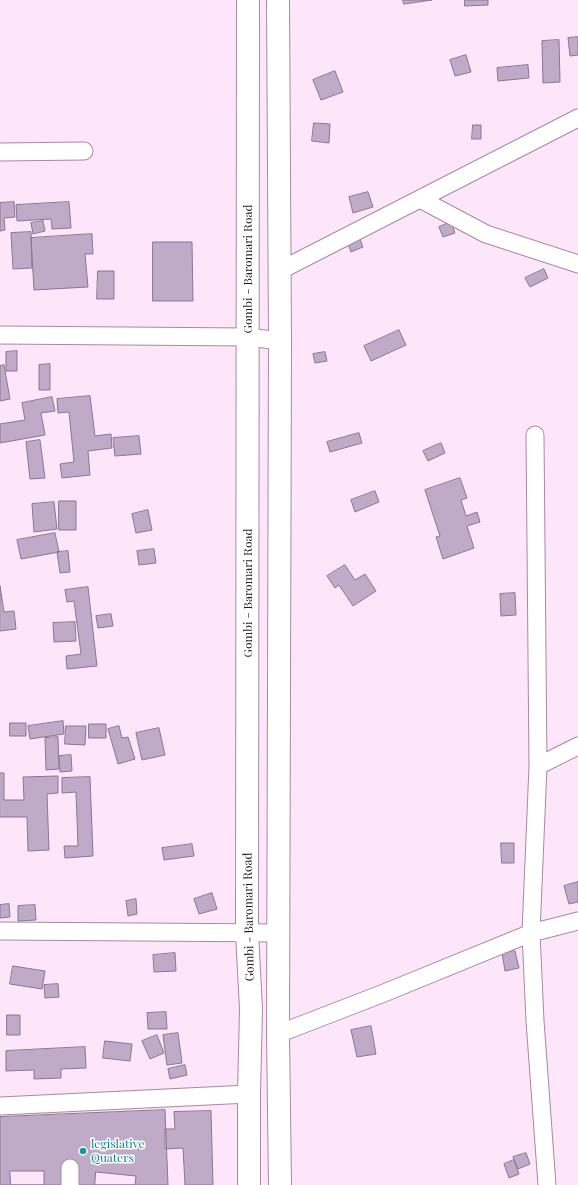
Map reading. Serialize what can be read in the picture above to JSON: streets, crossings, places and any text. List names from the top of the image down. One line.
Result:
{"streets":{"main road":["Gombi - Baromari Road"]},"places":["legislative Quaters"]}
